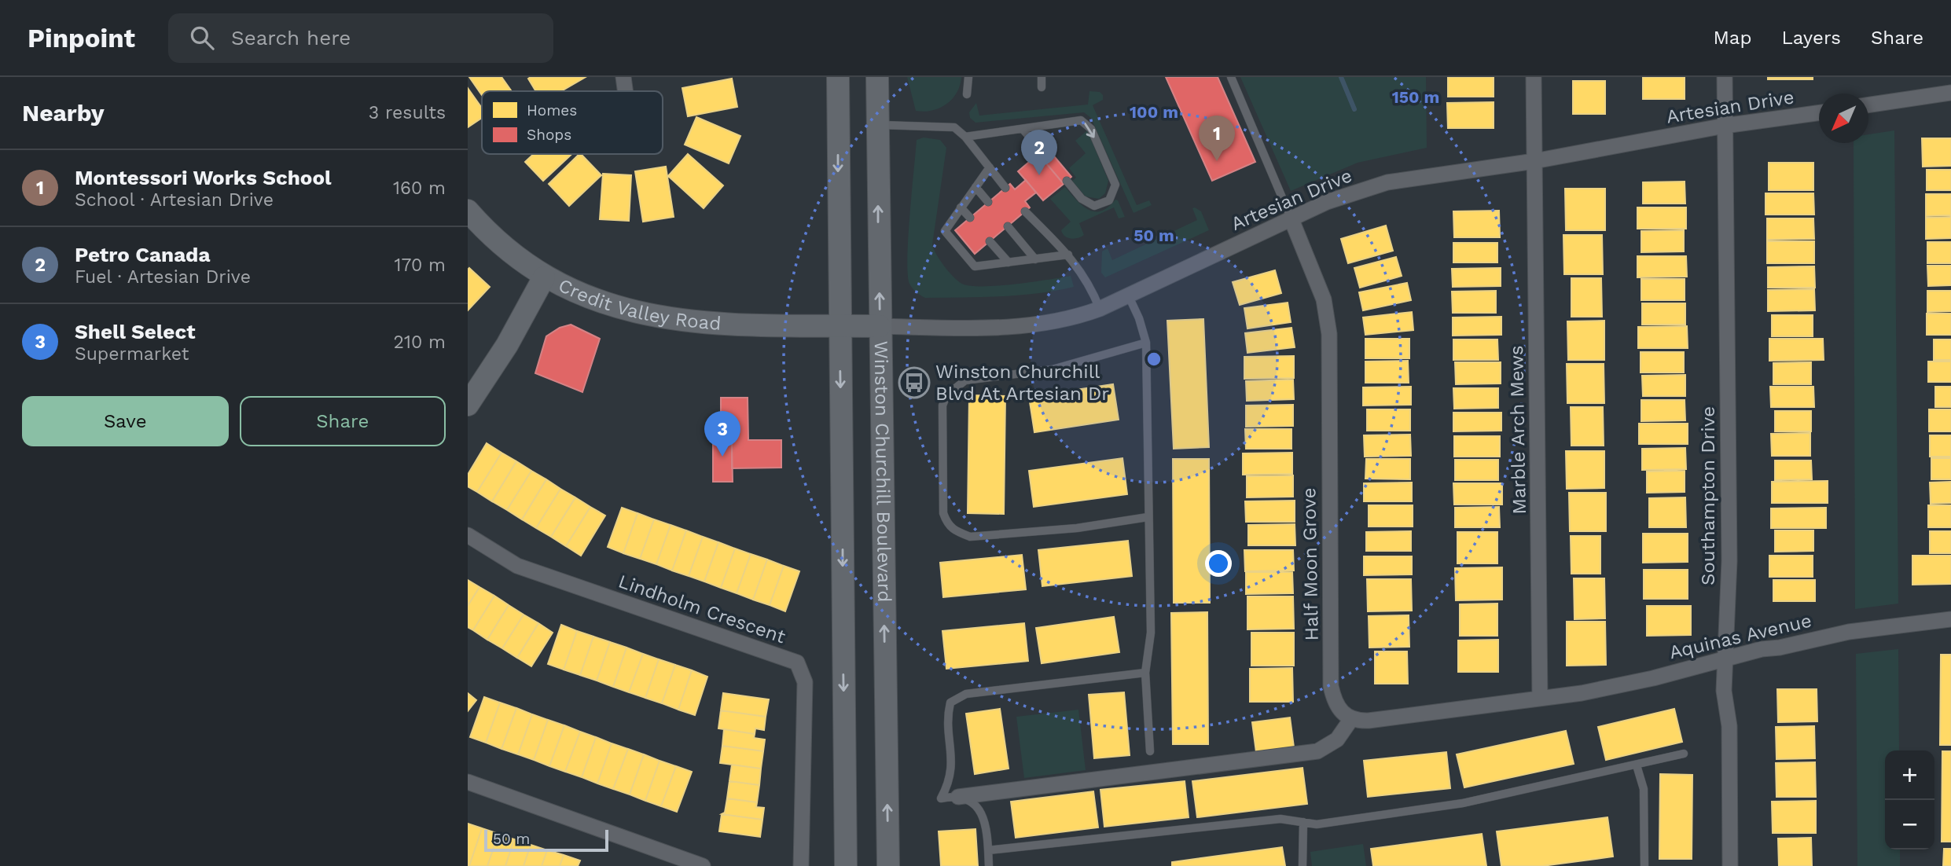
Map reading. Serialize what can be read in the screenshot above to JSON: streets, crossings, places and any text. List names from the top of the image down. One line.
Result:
{"streets":{"main road":["Credit Valley Road","Winston Churchill Boulevard"],"street":["Artesian Drive","Marble Arch Mews","Southampton Drive","Half Moon Grove","Lindholm Crescent","Aquinas Avenue"]},"crossings":[["Artesian Drive","Credit Valley Road"],["Artesian Drive","Marble Arch Mews"],["Artesian Drive","Winston Churchill Boulevard"],["Artesian Drive","Southampton Drive"],["Artesian Drive","Half Moon Grove"],["Credit Valley Road","Winston Churchill Boulevard"],["Marble Arch Mews","Aquinas Avenue"],["Southampton Drive","Aquinas Avenue"]],"places":{"bus stop":["Winston Churchill Blvd At Artesian Dr"]},"legend":["Homes","Shops"],"scale_bar":"50 m","north":"bottom left","page":{"header":"Pinpoint","search":"Search here","nav":["Map","Layers","Share"],"heading":["Nearby","3 results"],"pins":["1","2","3"],"list":[{"mark":"1","name":"Montessori Works School","note":"School · Artesian Drive","value":"160 m"},{"mark":"2","name":"Petro Canada","note":"Fuel · Artesian Drive","value":"170 m"},{"mark":"3","name":"Shell Select","note":"Supermarket","value":"210 m"}],"buttons":["Save","Share"],"map_buttons":["+","−"],"scale":"50 m"},"rings":["150 m","100 m","50 m"]}
